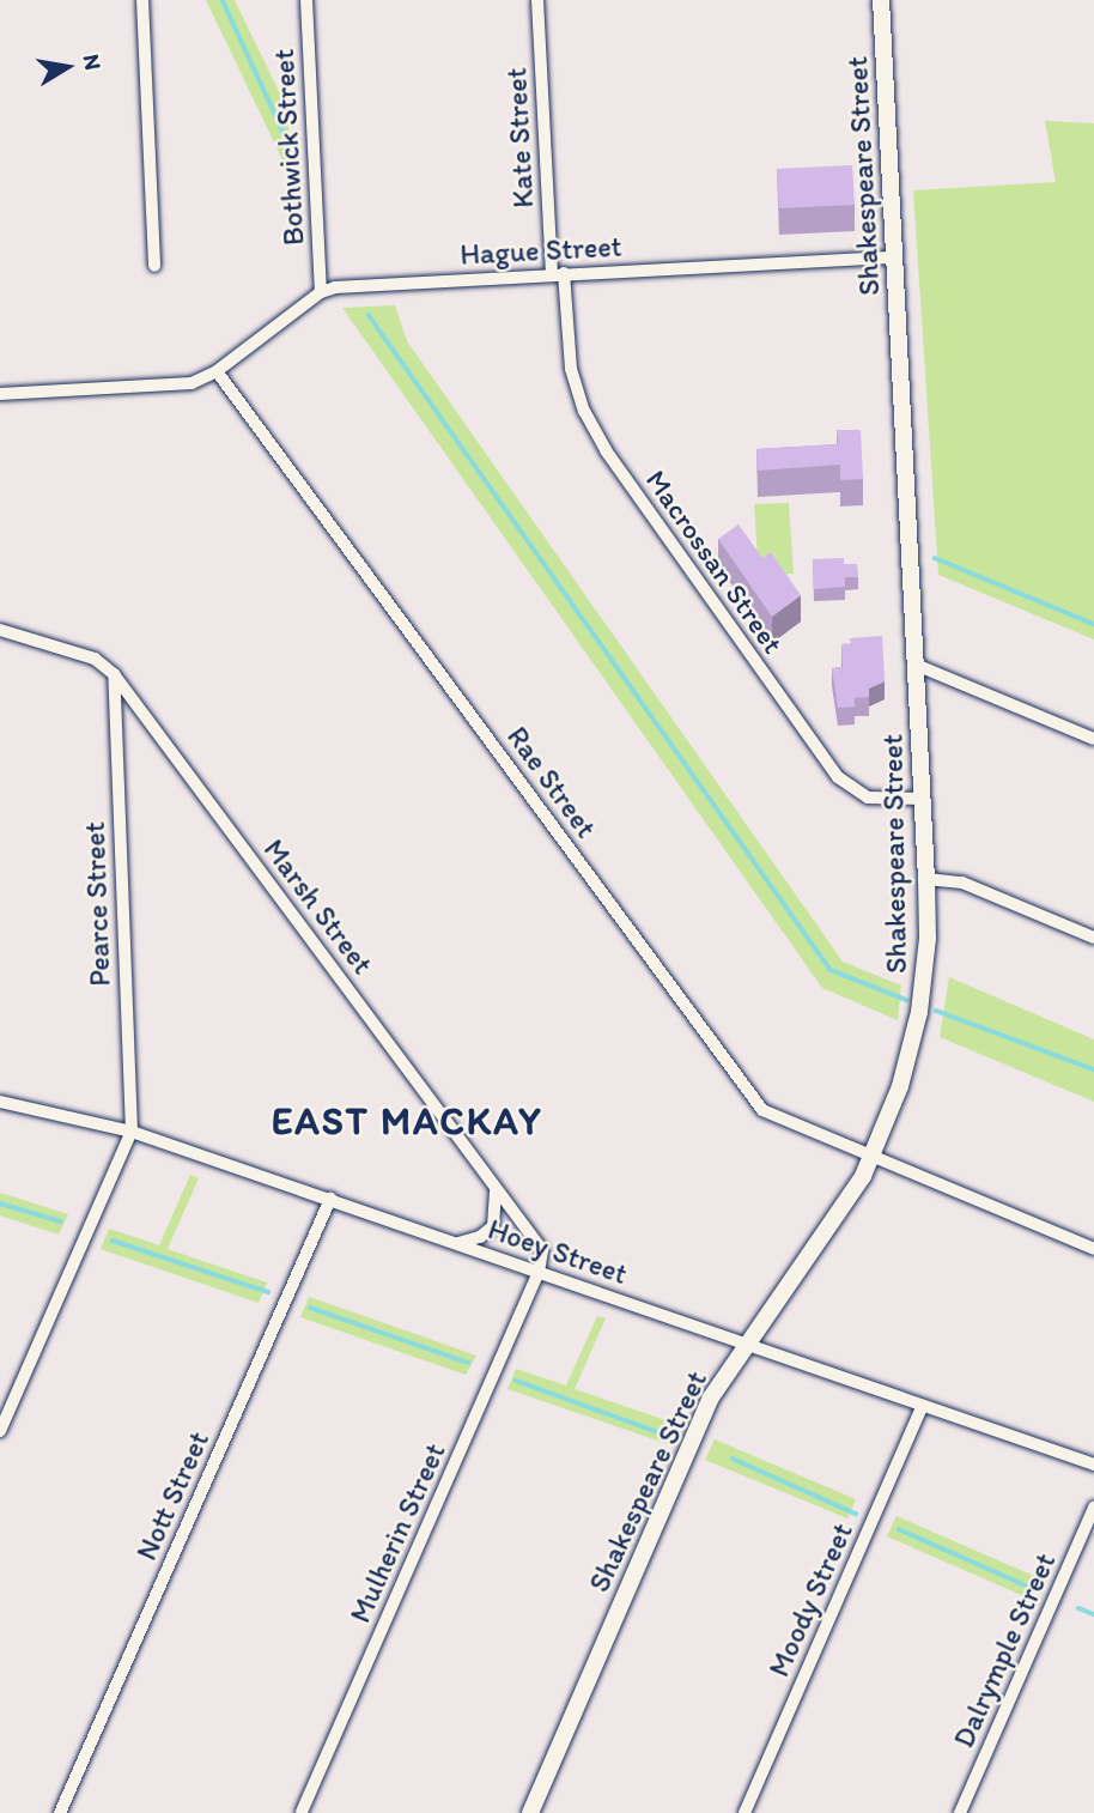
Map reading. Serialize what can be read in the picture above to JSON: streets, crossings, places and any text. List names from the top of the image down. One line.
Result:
{"streets":{"street":["Kate Street","Bothwick Street","Shakespeare Street","Hague Street","Macrossan Street","Rae Street","Pearce Street","Marsh Street","Hoey Street","Nott Street","Mulherin Street","Moody Street","Dalrymple Street"]},"crossings":[["Kate Street","Hague Street"],["Kate Street","Macrossan Street"],["Bothwick Street","Hague Street"],["Shakespeare Street","Hague Street"],["Shakespeare Street","Macrossan Street"],["Shakespeare Street","Rae Street"],["Shakespeare Street","Hoey Street"],["Hague Street","Macrossan Street"],["Pearce Street","Marsh Street"],["Pearce Street","Hoey Street"],["Marsh Street","Hoey Street"],["Marsh Street","Mulherin Street"],["Hoey Street","Nott Street"],["Hoey Street","Mulherin Street"],["Hoey Street","Moody Street"]],"districts":["EAST MACKAY"],"north":"right"}
